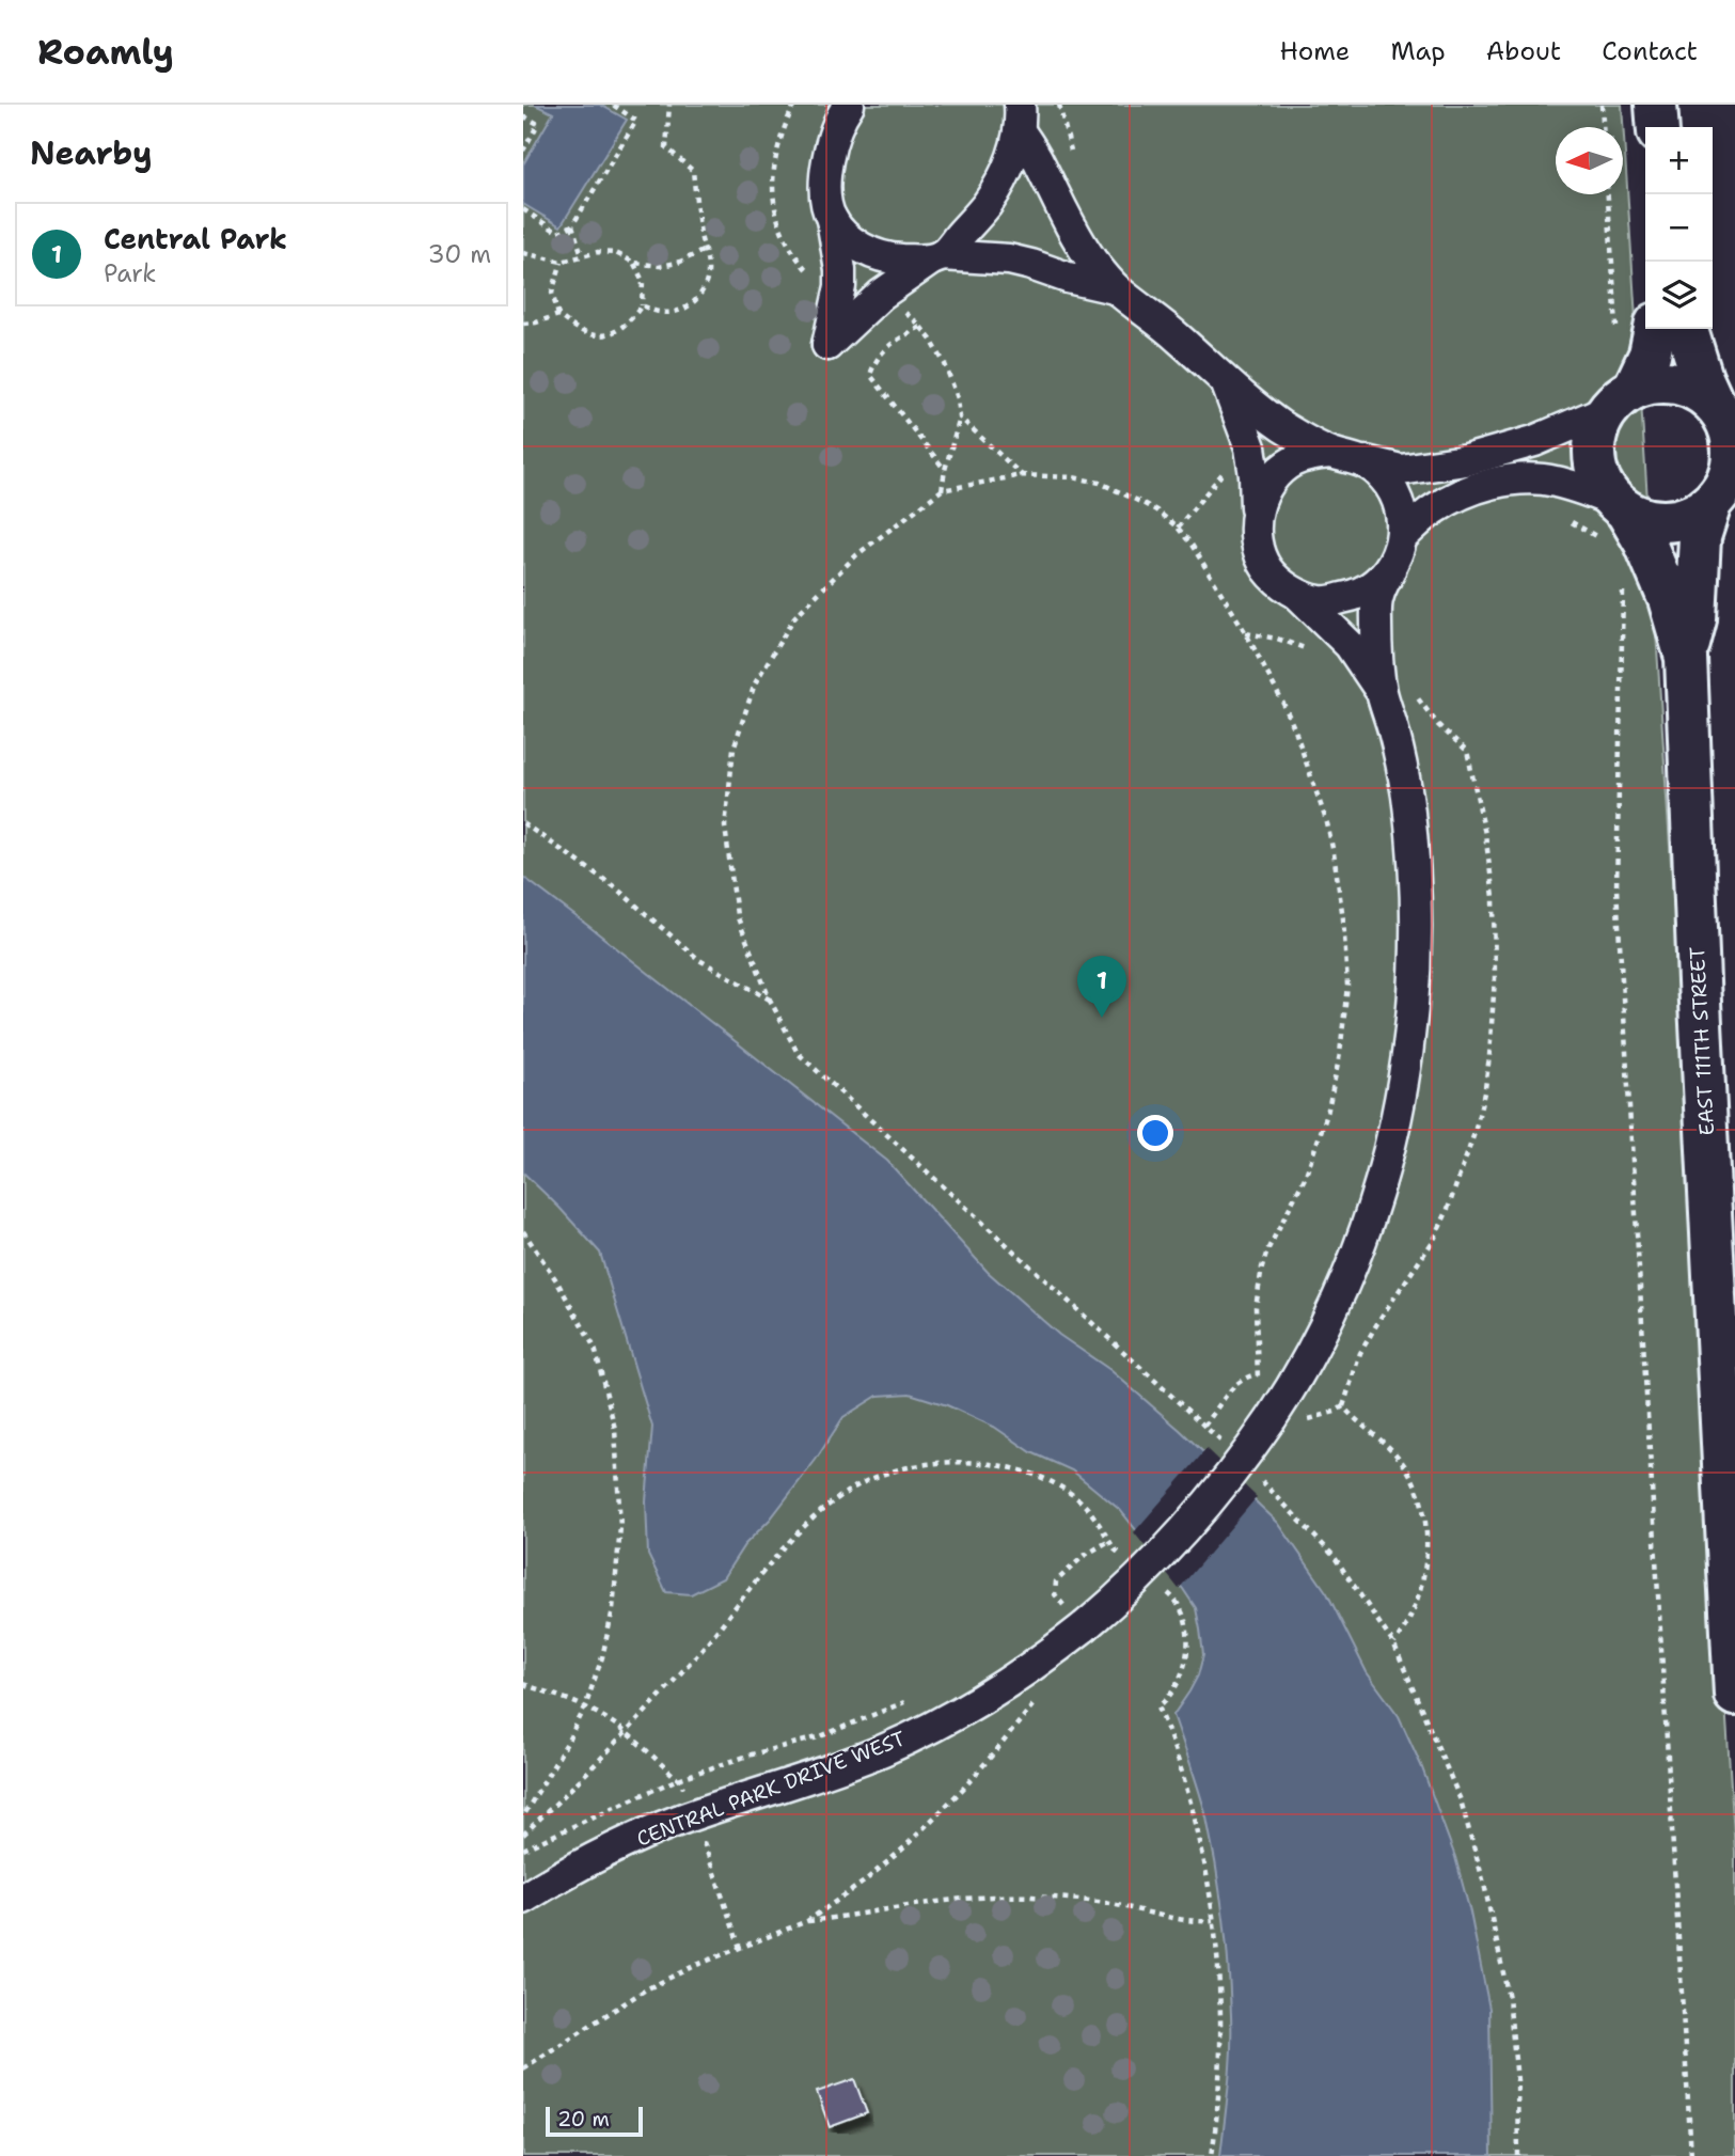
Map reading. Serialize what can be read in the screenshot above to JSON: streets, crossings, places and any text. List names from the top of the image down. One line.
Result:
{"streets":{"main road":["EAST 111TH STREET"],"street":["CENTRAL PARK DRIVE WEST"]},"scale_bar":"20 m","north":"left","page":{"header":"Roamly","nav":["Home","Map","About","Contact"],"heading":"Nearby","map_buttons":["+","−"],"list":[{"mark":"1","name":"Central Park","note":"Park","value":"30 m"}],"pins":"1","scale":"20 m"}}
